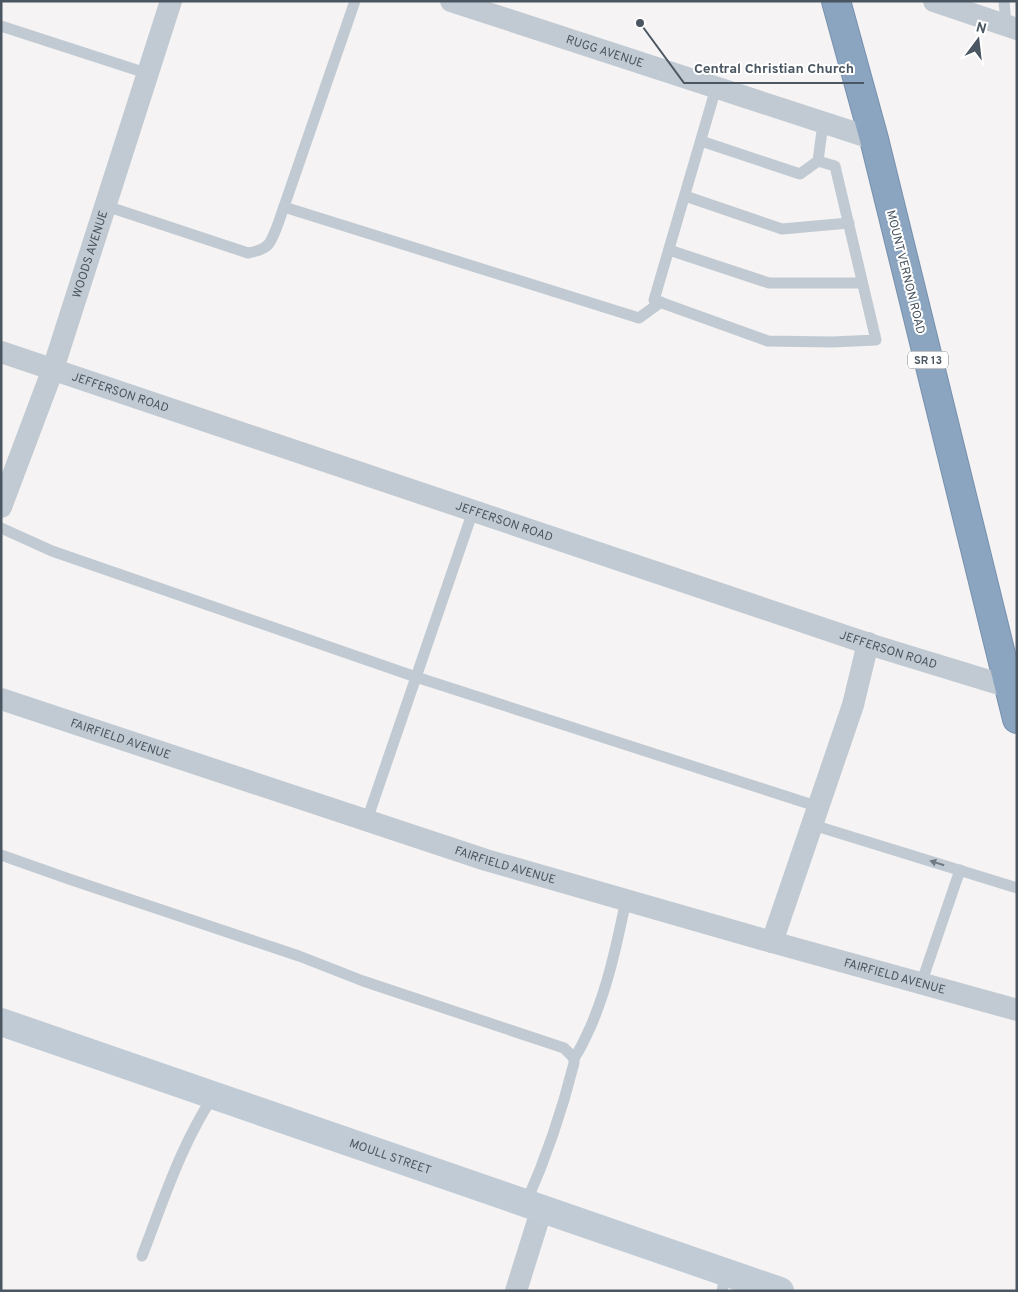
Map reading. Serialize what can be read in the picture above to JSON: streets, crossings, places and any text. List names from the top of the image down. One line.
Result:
{"streets":{"highway":["MOUNT VERNON ROAD","SR 13"],"street":["RUGG AVENUE","WOODS AVENUE","JEFFERSON ROAD","FAIRFIELD AVENUE","MOULL STREET"]},"crossings":[["RUGG AVENUE","MOUNT VERNON ROAD"],["WOODS AVENUE","JEFFERSON ROAD"],["MOUNT VERNON ROAD","JEFFERSON ROAD"]],"places":["Central Christian Church"],"north":"top"}
